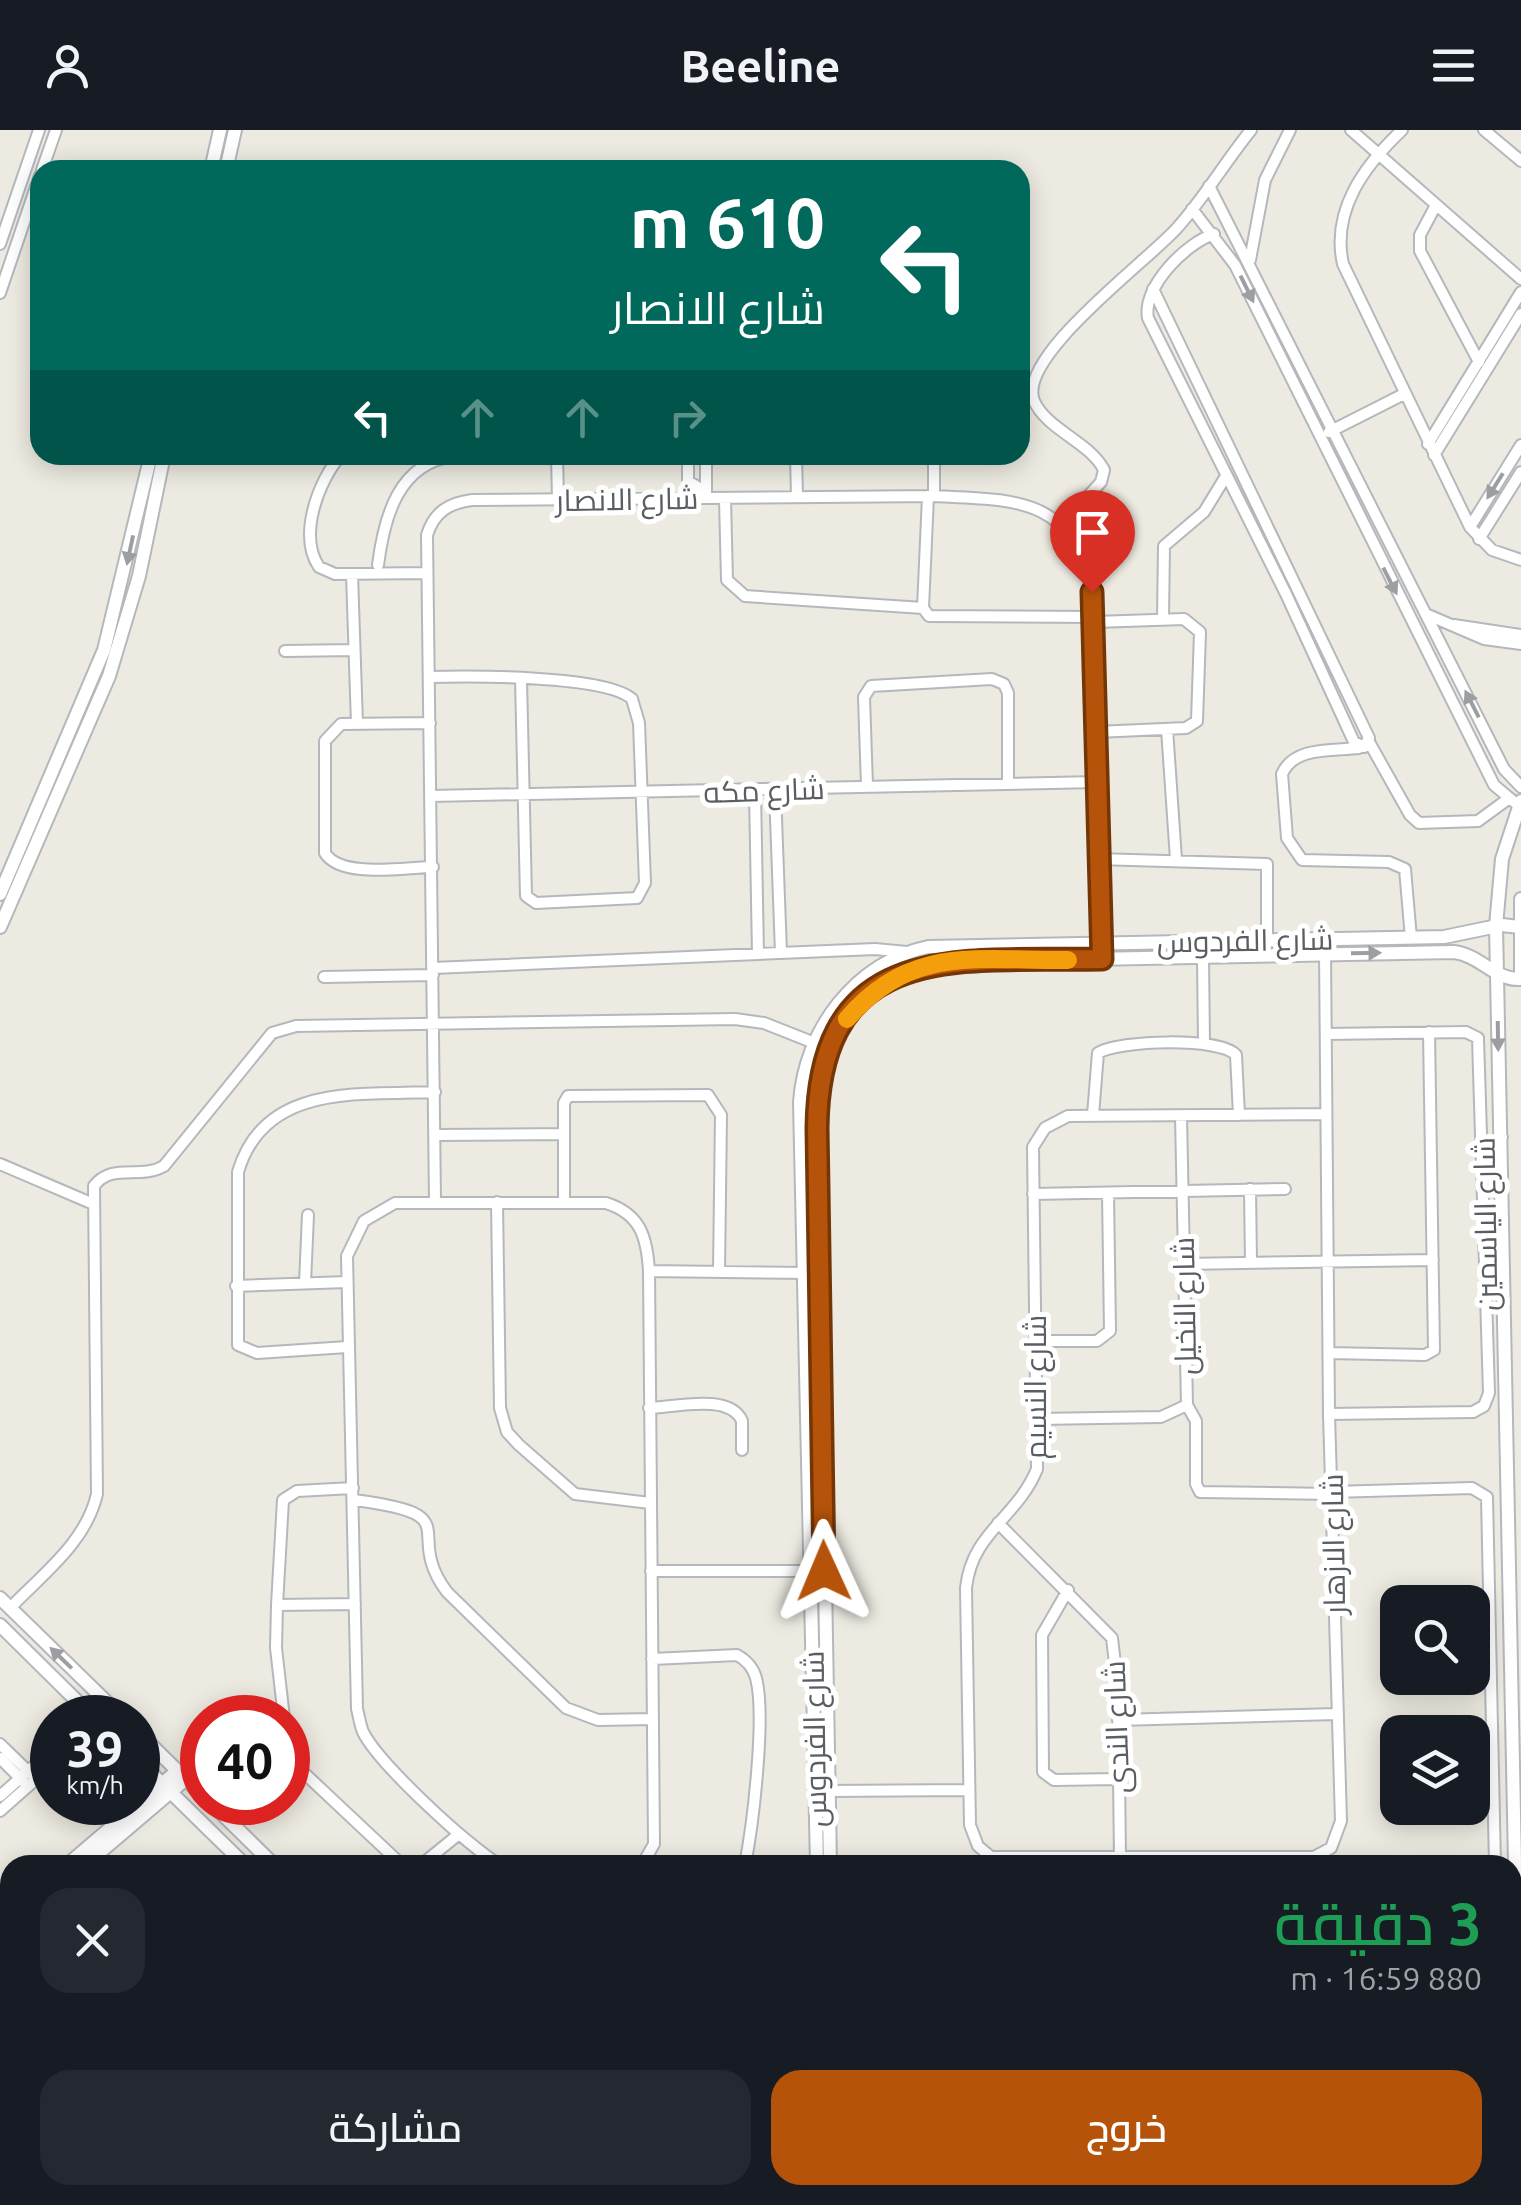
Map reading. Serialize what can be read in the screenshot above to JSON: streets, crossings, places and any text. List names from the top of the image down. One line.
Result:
{"streets":{"street":["شارع الانصار","شارع مكه","شارع الفردوس","شارع الياسمين","شارع النخيل","شارع النسيم","شارع الازهار","شارع الندى"]},"crossings":[["شارع الانصار","شارع مكه"],["شارع الفردوس","شارع الازهار"],["شارع الياسمين","شارع الازهار"],["شارع النخيل","شارع النسيم"],["شارع النسيم","شارع الازهار"],["شارع النسيم","شارع الندى"]],"page":{"header":"Beeline","turn":["610 m","شارع الانصار"],"speed":"39 km/h","limit":"40","heading":["3 دقيقة","880 m · 16:59"],"buttons":["خروج","مشاركة"]}}
